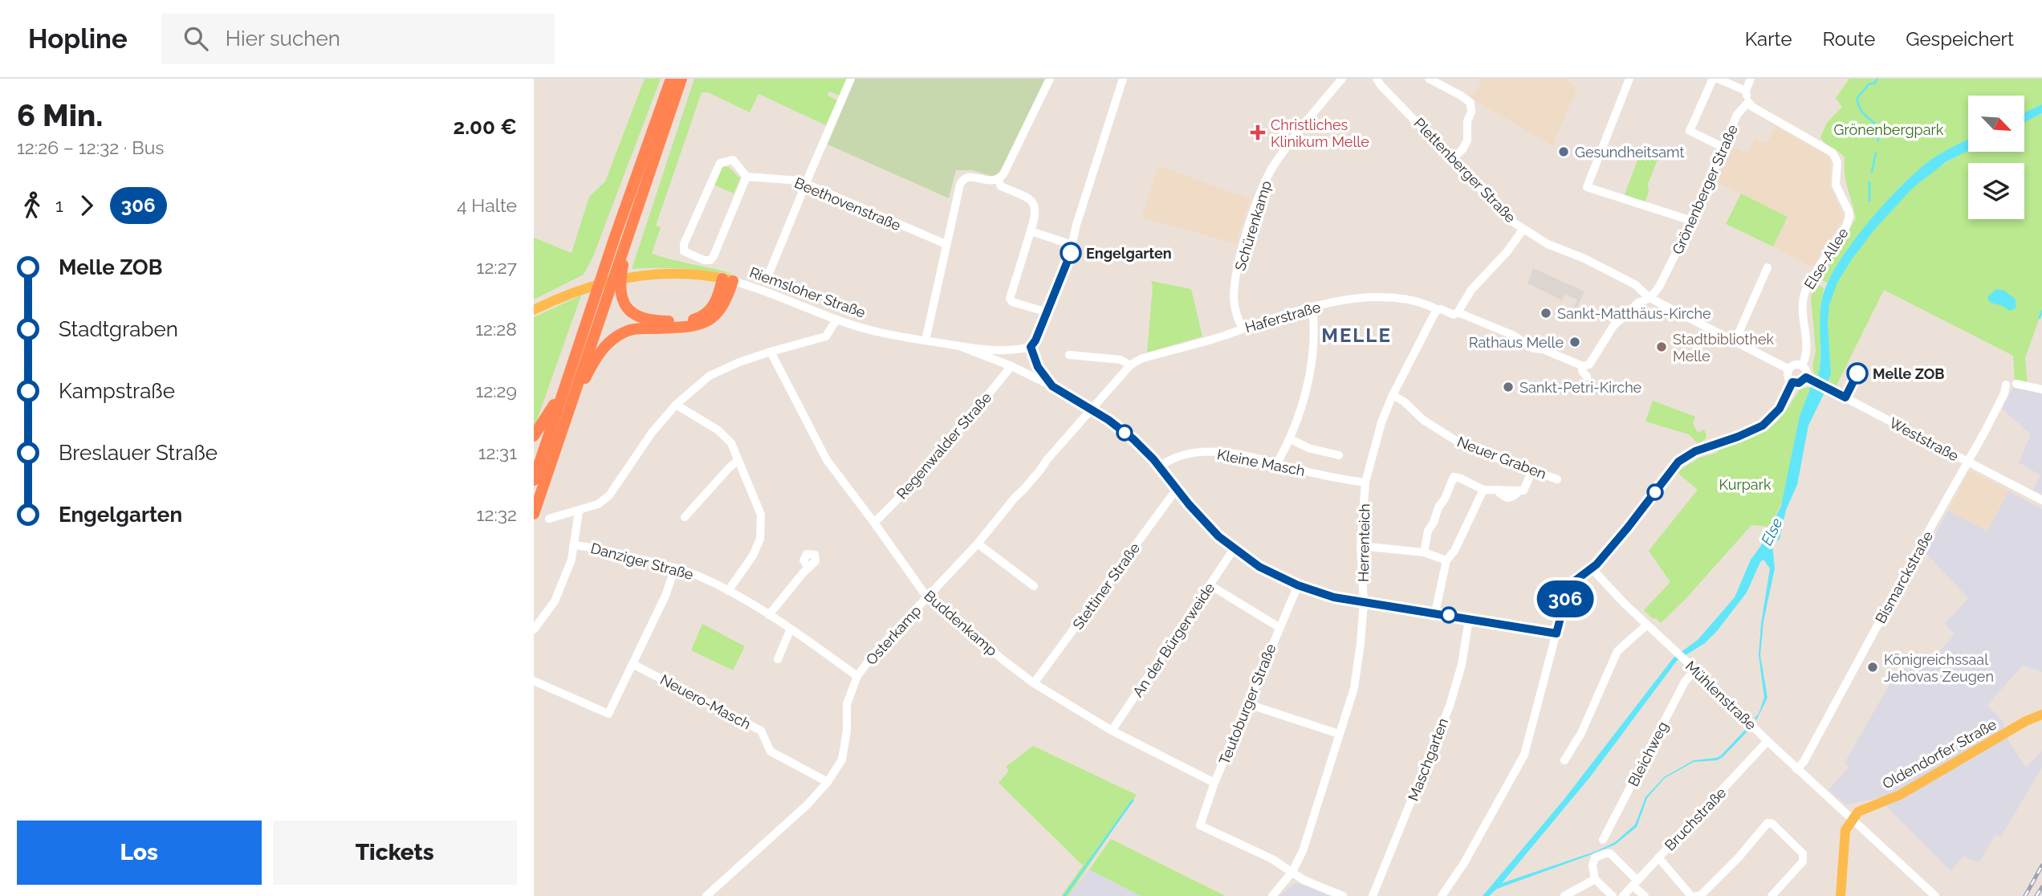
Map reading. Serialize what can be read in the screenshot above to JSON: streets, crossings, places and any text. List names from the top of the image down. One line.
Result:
{"streets":{"main road":["Riemsloher Straße","Oldendorfer Straße"],"street":["Plettenberger Straße","Grönenberger Straße","Beethovenstraße","Schürenkamp","Else-Allee","Haferstraße","Weststraße","Regenwalder Straße","Neuer Graben","Kleine Masch","Herrenteich","Danziger Straße","Bismarckstraße","Stettiner Straße","Buddenkamp","Osterkamp","An der Bürgerweide","Mühlenstraße","Neuero-Masch","Teutoburger Straße","Bleichweg","Maschgarten","Bruchstraße"]},"crossings":[["Plettenberger Straße","Grönenberger Straße"],["Grönenberger Straße","Else-Allee"],["Schürenkamp","Haferstraße"],["Else-Allee","Weststraße"],["Haferstraße","Herrenteich"],["Haferstraße","Osterkamp"],["Weststraße","Bismarckstraße"],["Regenwalder Straße","Buddenkamp"],["Neuer Graben","Herrenteich"],["Kleine Masch","Herrenteich"],["Herrenteich","Teutoburger Straße"],["Danziger Straße","Osterkamp"],["Bismarckstraße","Mühlenstraße"],["Stettiner Straße","Buddenkamp"],["Buddenkamp","Osterkamp"],["Buddenkamp","An der Bürgerweide"],["Buddenkamp","Teutoburger Straße"],["Osterkamp","Neuero-Masch"],["Mühlenstraße","Bleichweg"],["Mühlenstraße","Oldendorfer Straße"],["Mühlenstraße","Bruchstraße"]],"districts":["MELLE"],"water":["Else"],"parks":["Grönenbergpark","Kurpark"],"places":{"health":["Christliches Klinikum Melle"],"other":["Gesundheitsamt","Engelgarten","Sankt-Matthäus-Kirche","Rathaus Melle","Stadtbibliothek Melle","Melle ZOB","Sankt-Petri-Kirche","Königreichssaal Jehovas Zeugen"]},"lines":["bus line 306"],"north":"bottom right","page":{"header":"Hopline","search":"Hier suchen","nav":["Karte","Route","Gespeichert"],"heading":["6 Min.","12:26 – 12:32 · Bus","2.00 €"],"on_map":"306","legs":["1","306","4 Halte"],"list":[{"name":"Melle ZOB","value":"12:27"},{"name":"Stadtgraben","value":"12:28"},{"name":"Kampstraße","value":"12:29"},{"name":"Breslauer Straße","value":"12:31"},{"name":"Engelgarten","value":"12:32"}],"buttons":["Los","Tickets"]}}
